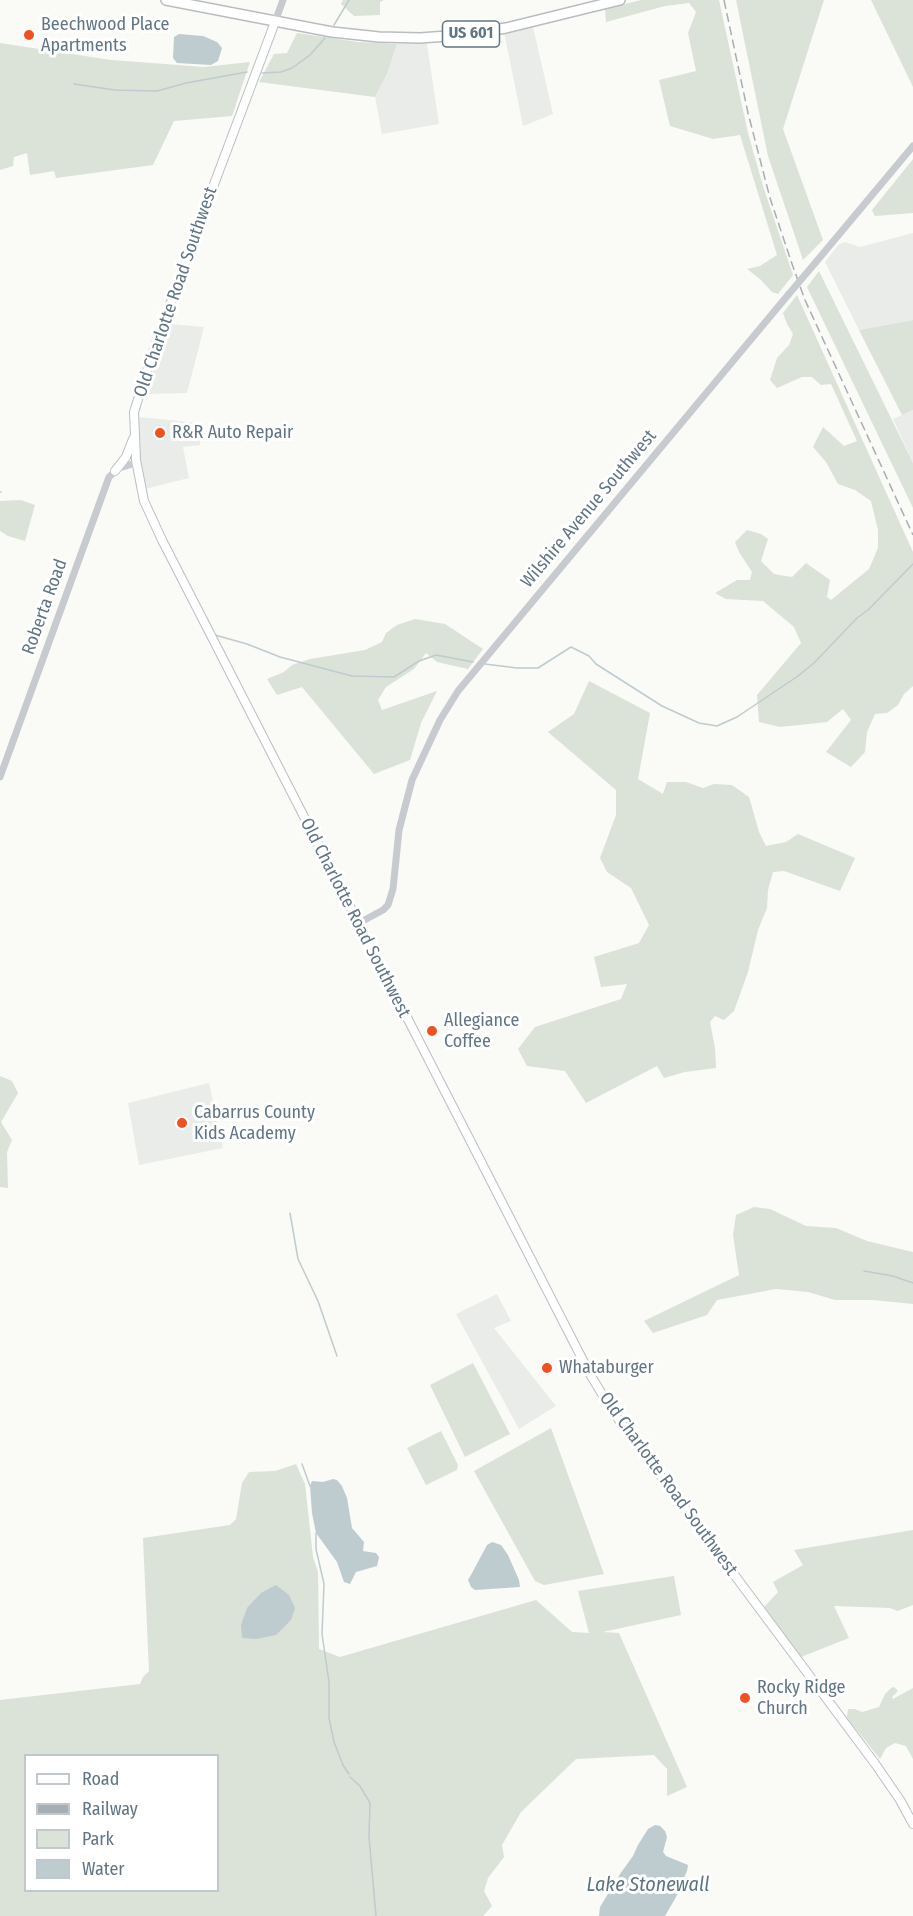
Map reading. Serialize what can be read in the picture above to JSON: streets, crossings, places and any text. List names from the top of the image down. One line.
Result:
{"streets":{"highway":["US 601"],"main road":["Old Charlotte Road Southwest"],"street":["Wilshire Avenue Southwest","Roberta Road"]},"crossings":[["US 601","Old Charlotte Road Southwest"],["Old Charlotte Road Southwest","Wilshire Avenue Southwest"]],"water":["Lake Stonewall"],"places":["Beechwood Place Apartments","R&R Auto Repair","Allegiance Coffee","Cabarrus County Kids Academy","Whataburger","Rocky Ridge Church"],"legend":["Road","Railway","Park","Water"]}
